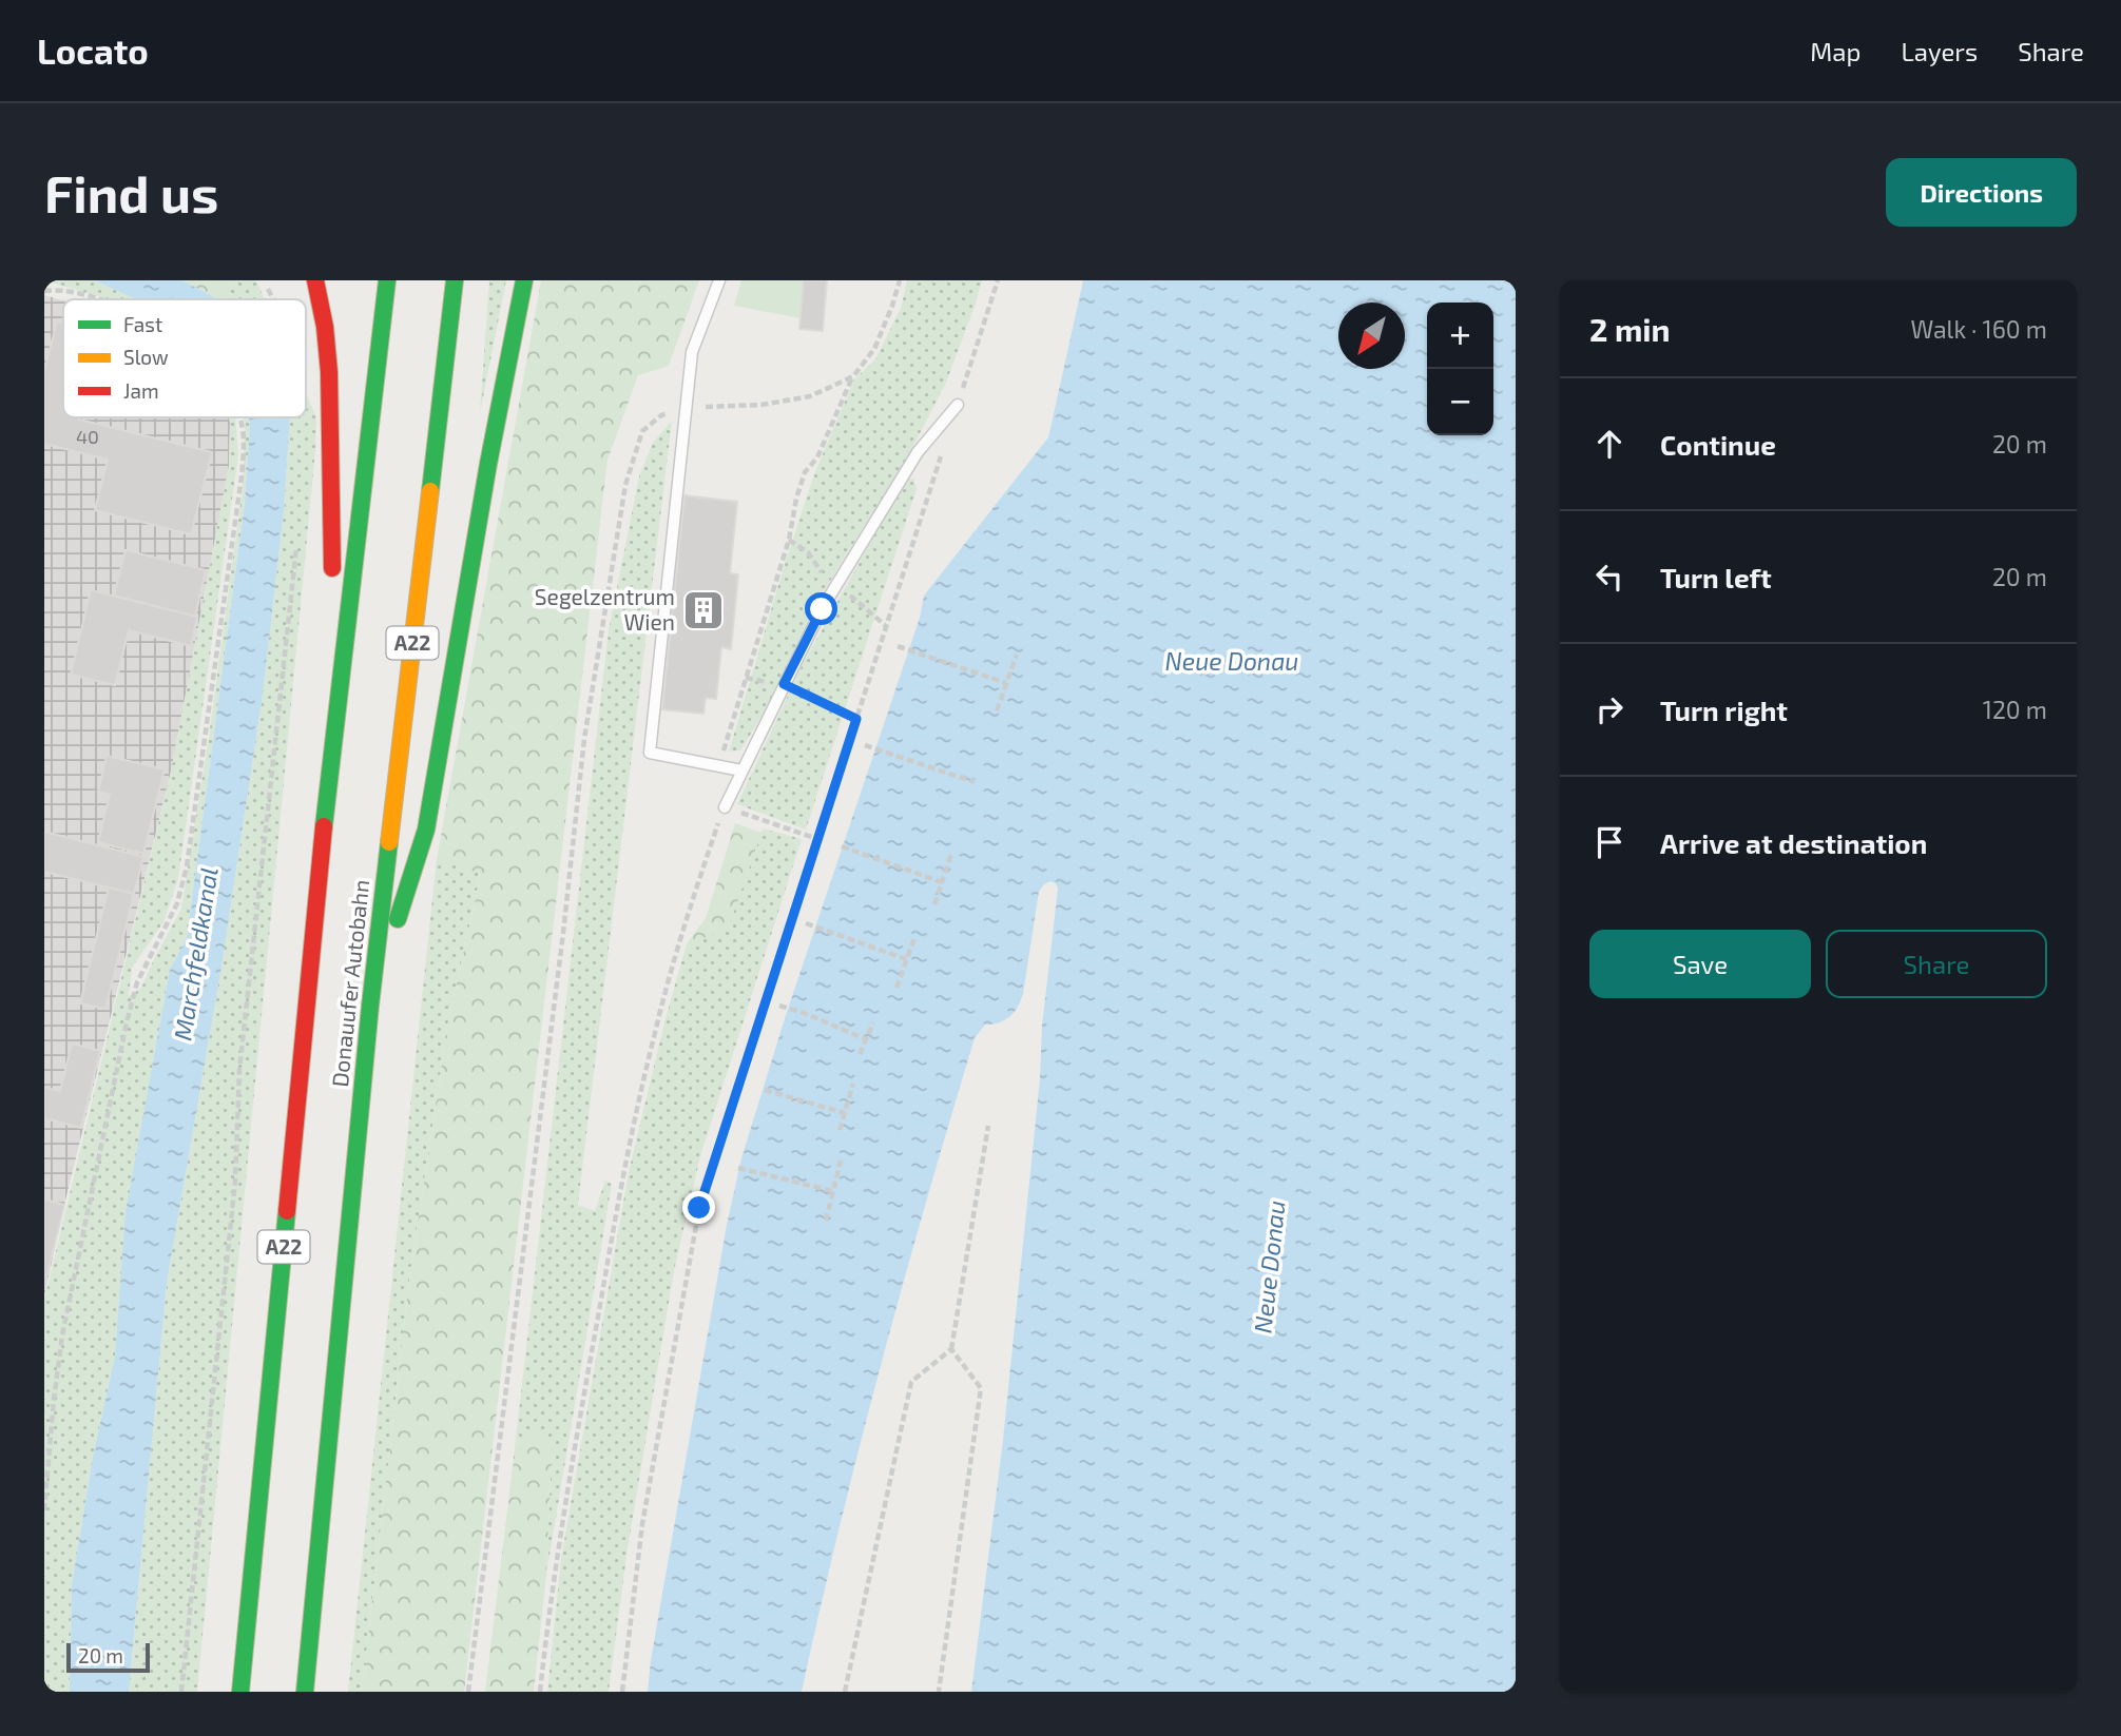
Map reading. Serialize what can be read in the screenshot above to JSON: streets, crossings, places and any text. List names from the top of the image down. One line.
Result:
{"streets":{"highway":["A22","Donauufer Autobahn"]},"water":["Neue Donau","Marchfeldkanal"],"places":{"building":["Segelzentrum Wien"]},"house_numbers":["40"],"legend":["Fast","Slow","Jam"],"scale_bar":"20 m","north":"bottom left","page":{"header":"Locato","nav":["Map","Layers","Share"],"buttons":["Directions",["Save","Share"]],"title":"Find us","heading":["2 min","Walk · 160 m"],"map_buttons":["+","−"],"list":[["Continue","20 m"],["Turn left","20 m"],["Turn right","120 m"],"Arrive at destination"],"scale":"20 m"}}
